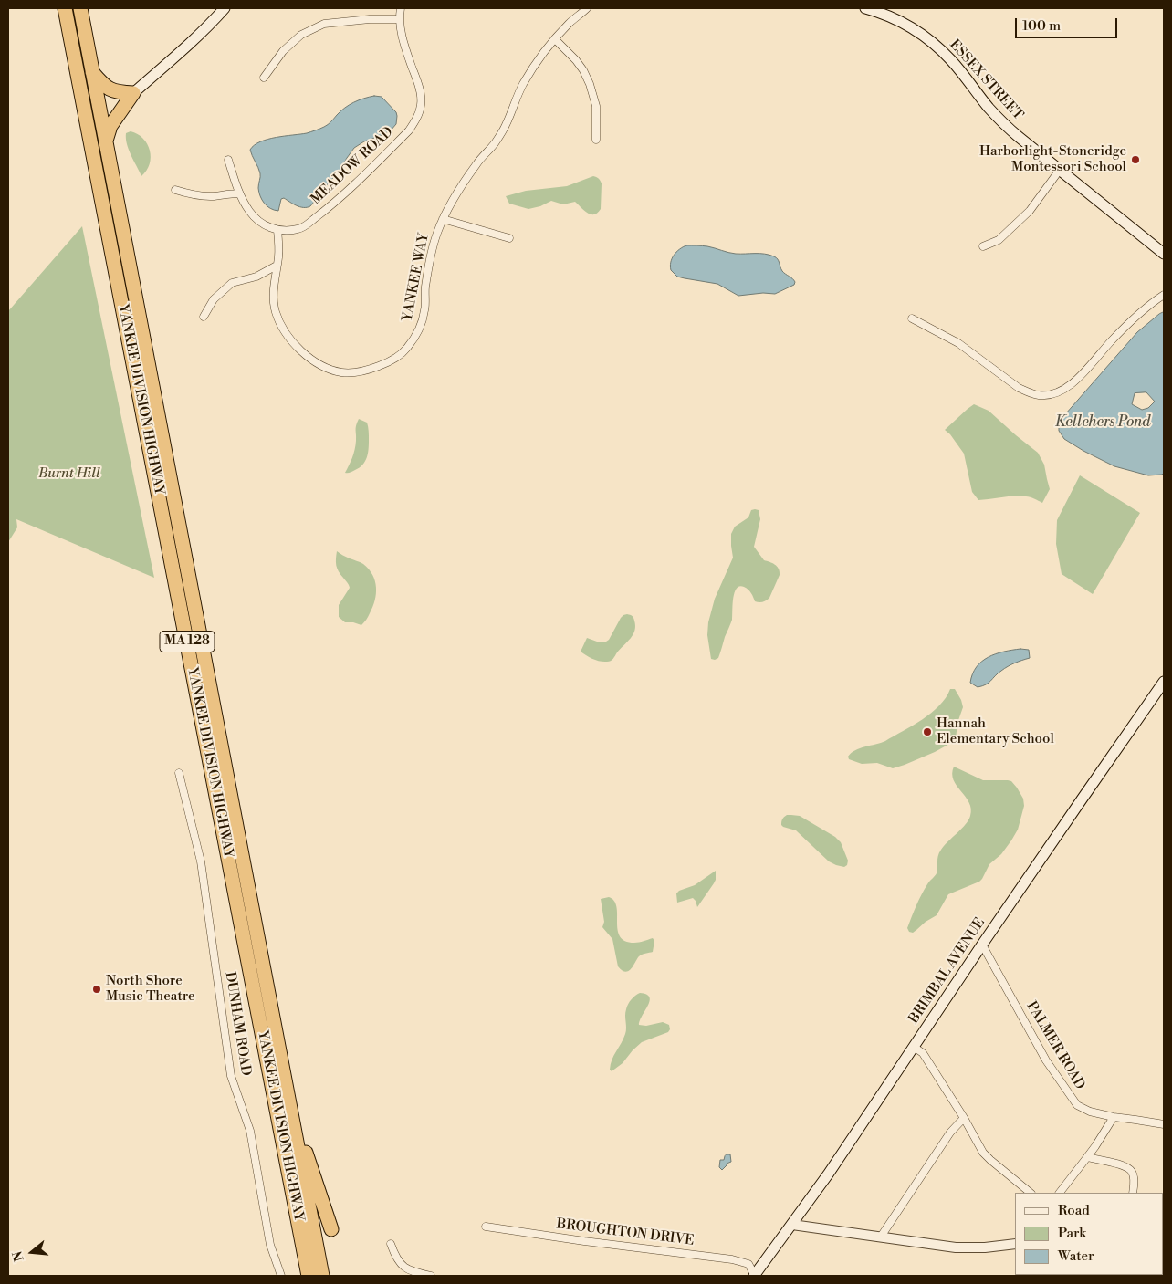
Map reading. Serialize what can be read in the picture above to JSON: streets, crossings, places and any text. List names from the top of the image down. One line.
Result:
{"streets":{"highway":["YANKEE DIVISION HIGHWAY","MA 128"],"main road":["ESSEX STREET","BRIMBAL AVENUE"],"street":["MEADOW ROAD","YANKEE WAY","DUNHAM ROAD","PALMER ROAD","BROUGHTON DRIVE"]},"crossings":[["MEADOW ROAD","YANKEE WAY"],["BRIMBAL AVENUE","PALMER ROAD"],["BRIMBAL AVENUE","BROUGHTON DRIVE"]],"water":["Kellehers Pond"],"parks":["Burnt Hill"],"places":["Harborlight-Stoneridge Montessori School","Hannah Elementary School","North Shore Music Theatre"],"legend":["Road","Park","Water"],"scale_bar":"100 m","north":"left"}
